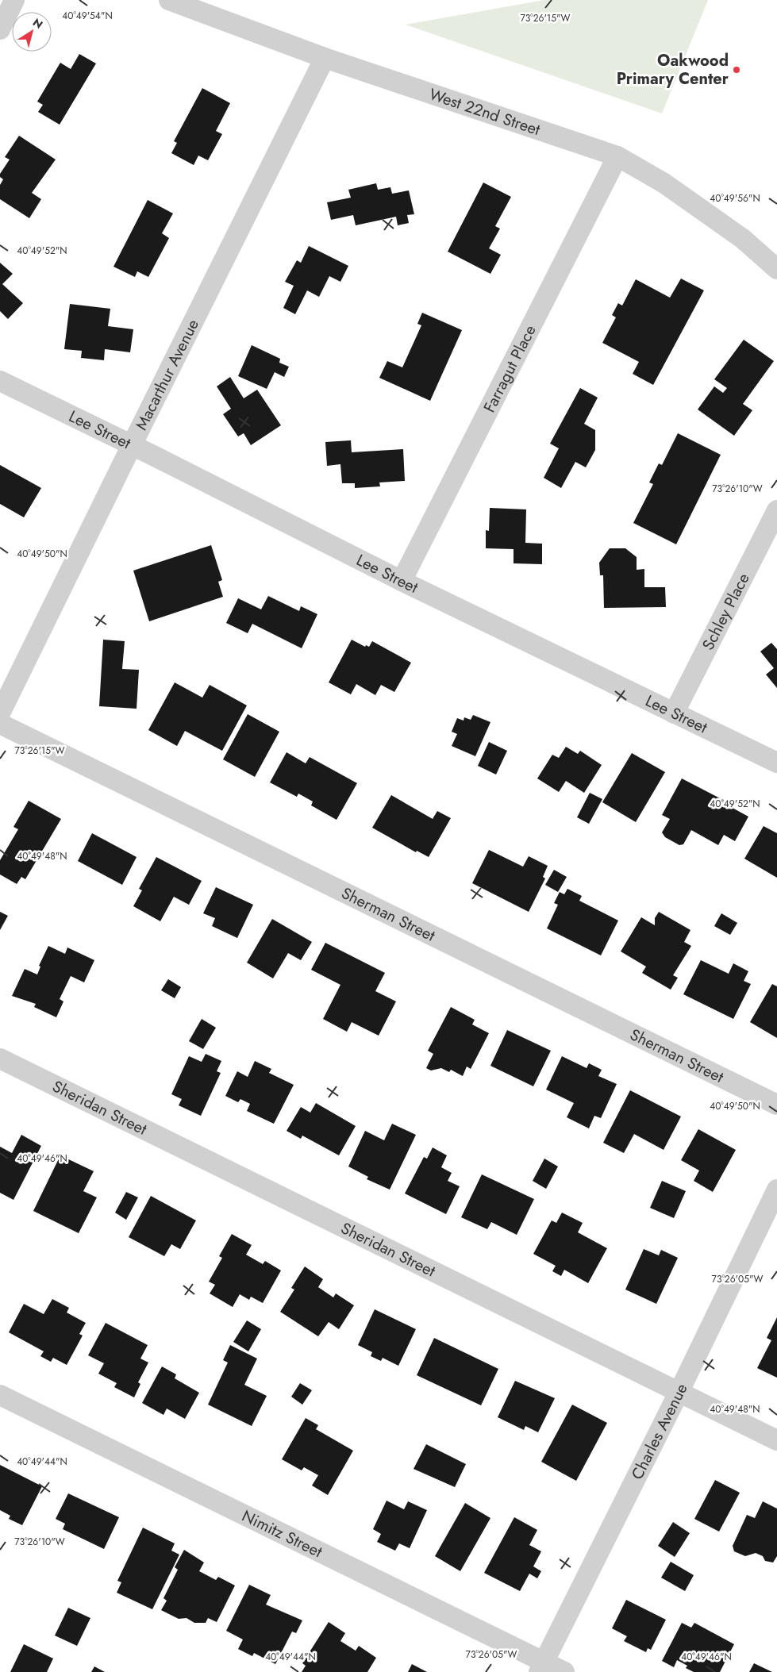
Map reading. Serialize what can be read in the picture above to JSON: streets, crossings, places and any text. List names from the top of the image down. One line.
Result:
{"streets":{"street":["West 22nd Street","Farragut Place","Macarthur Avenue","Lee Street","Schley Place","Sherman Street","Sheridan Street","Charles Avenue","Nimitz Street"]},"crossings":[["West 22nd Street","Farragut Place"],["West 22nd Street","Macarthur Avenue"],["Farragut Place","Lee Street"],["Macarthur Avenue","Lee Street"],["Lee Street","Schley Place"],["Sheridan Street","Charles Avenue"],["Charles Avenue","Nimitz Street"]],"places":["Oakwood Primary Center"],"north":"top right","coordinates":["40°49'54\"N","73°26'15\"W","40°49'56\"N","40°49'52\"N","73°26'10\"W","40°49'50\"N","40°49'48\"N","40°49'46\"N","73°26'05\"W","40°49'44\"N"]}
